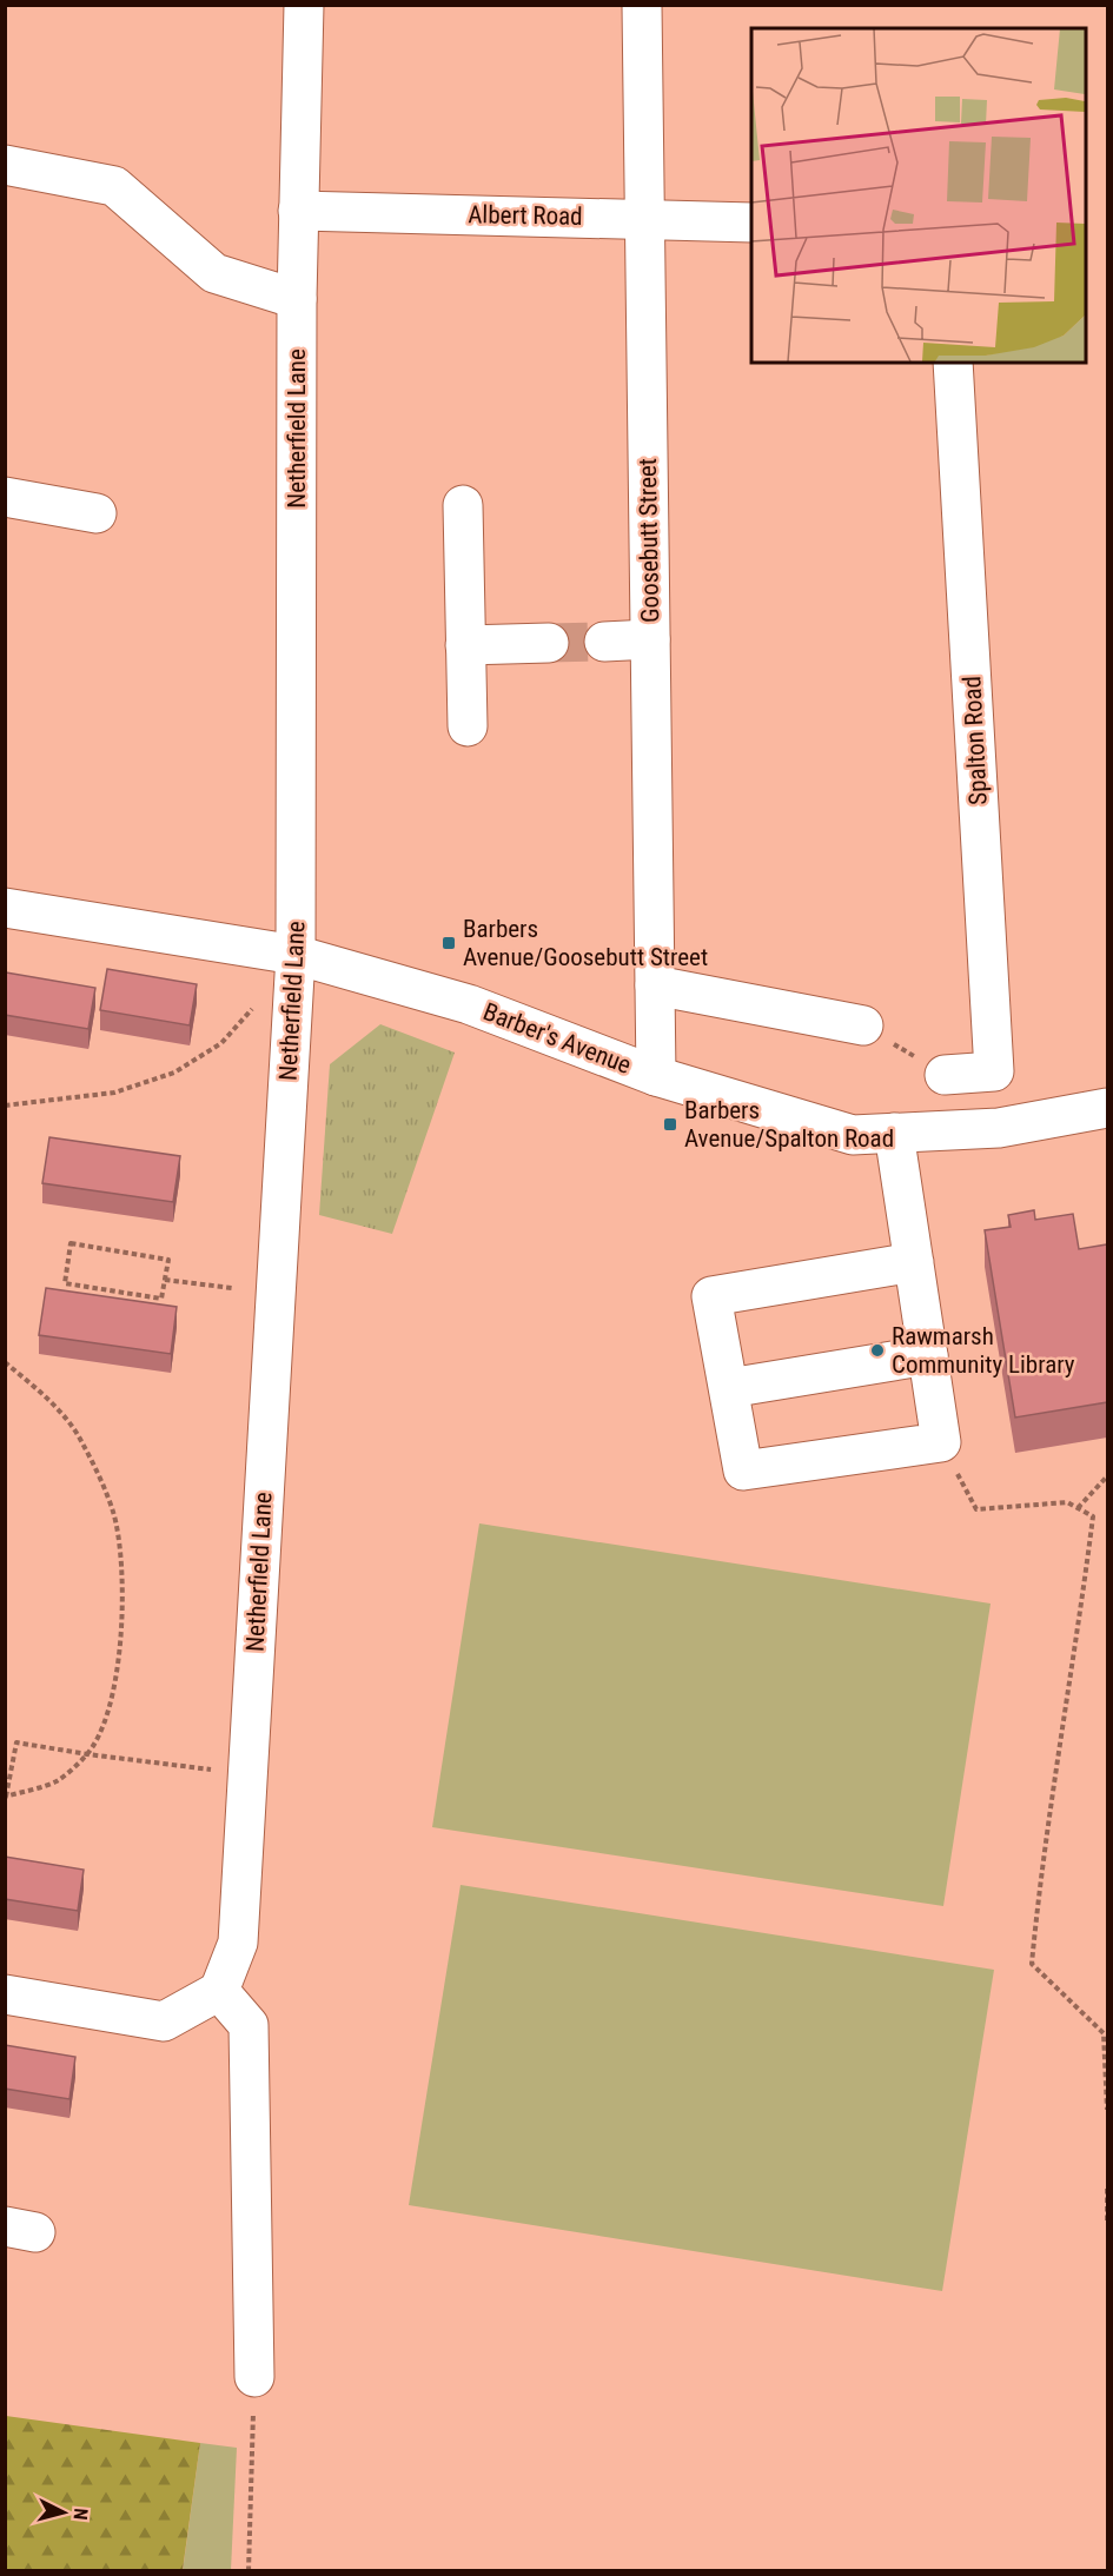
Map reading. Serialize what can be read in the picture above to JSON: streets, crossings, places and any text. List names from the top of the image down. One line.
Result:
{"streets":{"street":["Albert Road","Netherfield Lane","Goosebutt Street","Spalton Road","Barber's Avenue"]},"crossings":[["Albert Road","Netherfield Lane"],["Albert Road","Goosebutt Street"],["Netherfield Lane","Barber's Avenue"],["Goosebutt Street","Barber's Avenue"]],"places":{"transit":["Barbers Avenue/Goosebutt Street","Barbers Avenue/Spalton Road"],"other":["Rawmarsh Community Library"]},"north":"right"}
